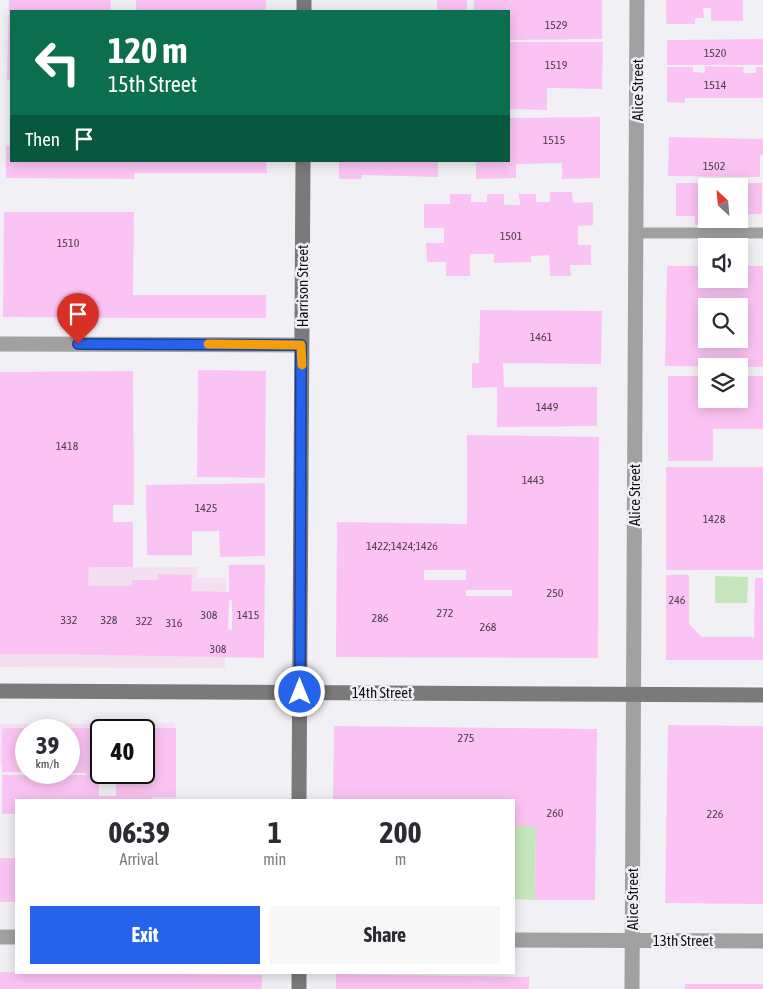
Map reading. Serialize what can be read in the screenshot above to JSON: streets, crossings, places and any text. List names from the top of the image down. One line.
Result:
{"streets":{"main road":["Harrison Street","14th Street"],"street":["Alice Street","13th Street"]},"crossings":[["Alice Street","14th Street"],["Alice Street","13th Street"],["Harrison Street","14th Street"]],"house_numbers":["1529","1520","1519","1514","1515","1502","1501","1510","1461","1449","1418","1443","1425","1428","1422;1424;1426","250","246","272","308","1415","286","332","328","322","316","268","308","275","260","226"],"north":"top left","page":{"turn":["120 m","15th Street"],"then":"Then","speed":"39 km/h","limit":"40","eta":["06:39","Arrival","1","min","200","m"],"buttons":["Exit","Share"]}}
